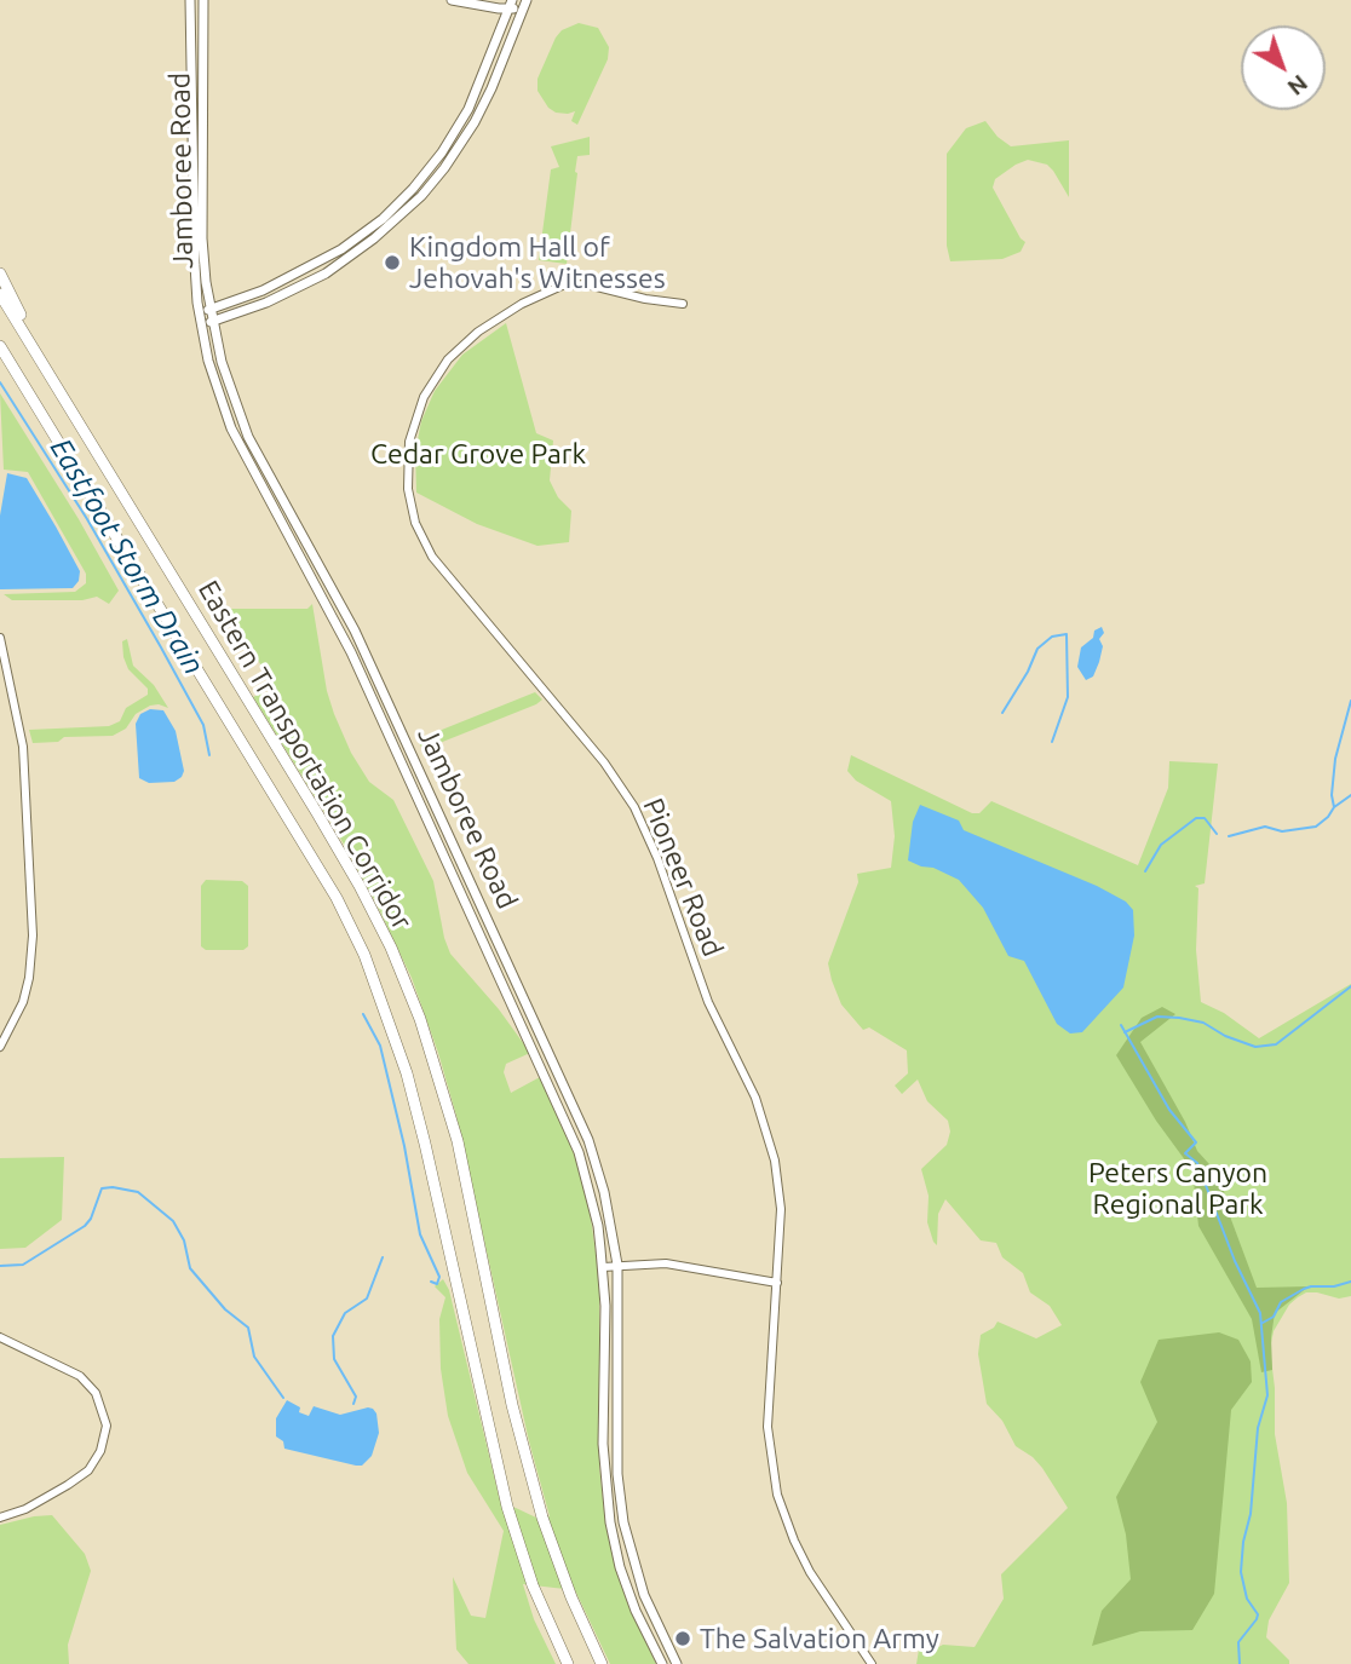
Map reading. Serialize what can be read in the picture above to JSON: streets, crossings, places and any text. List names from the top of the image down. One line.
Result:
{"streets":{"highway":["Eastern Transportation Corridor"],"main road":["Jamboree Road"],"street":["Pioneer Road"]},"water":["Eastfoot Storm Drain"],"parks":["Cedar Grove Park","Peters Canyon Regional Park"],"places":["Kingdom Hall of Jehovah's Witnesses","The Salvation Army"],"north":"bottom right"}
